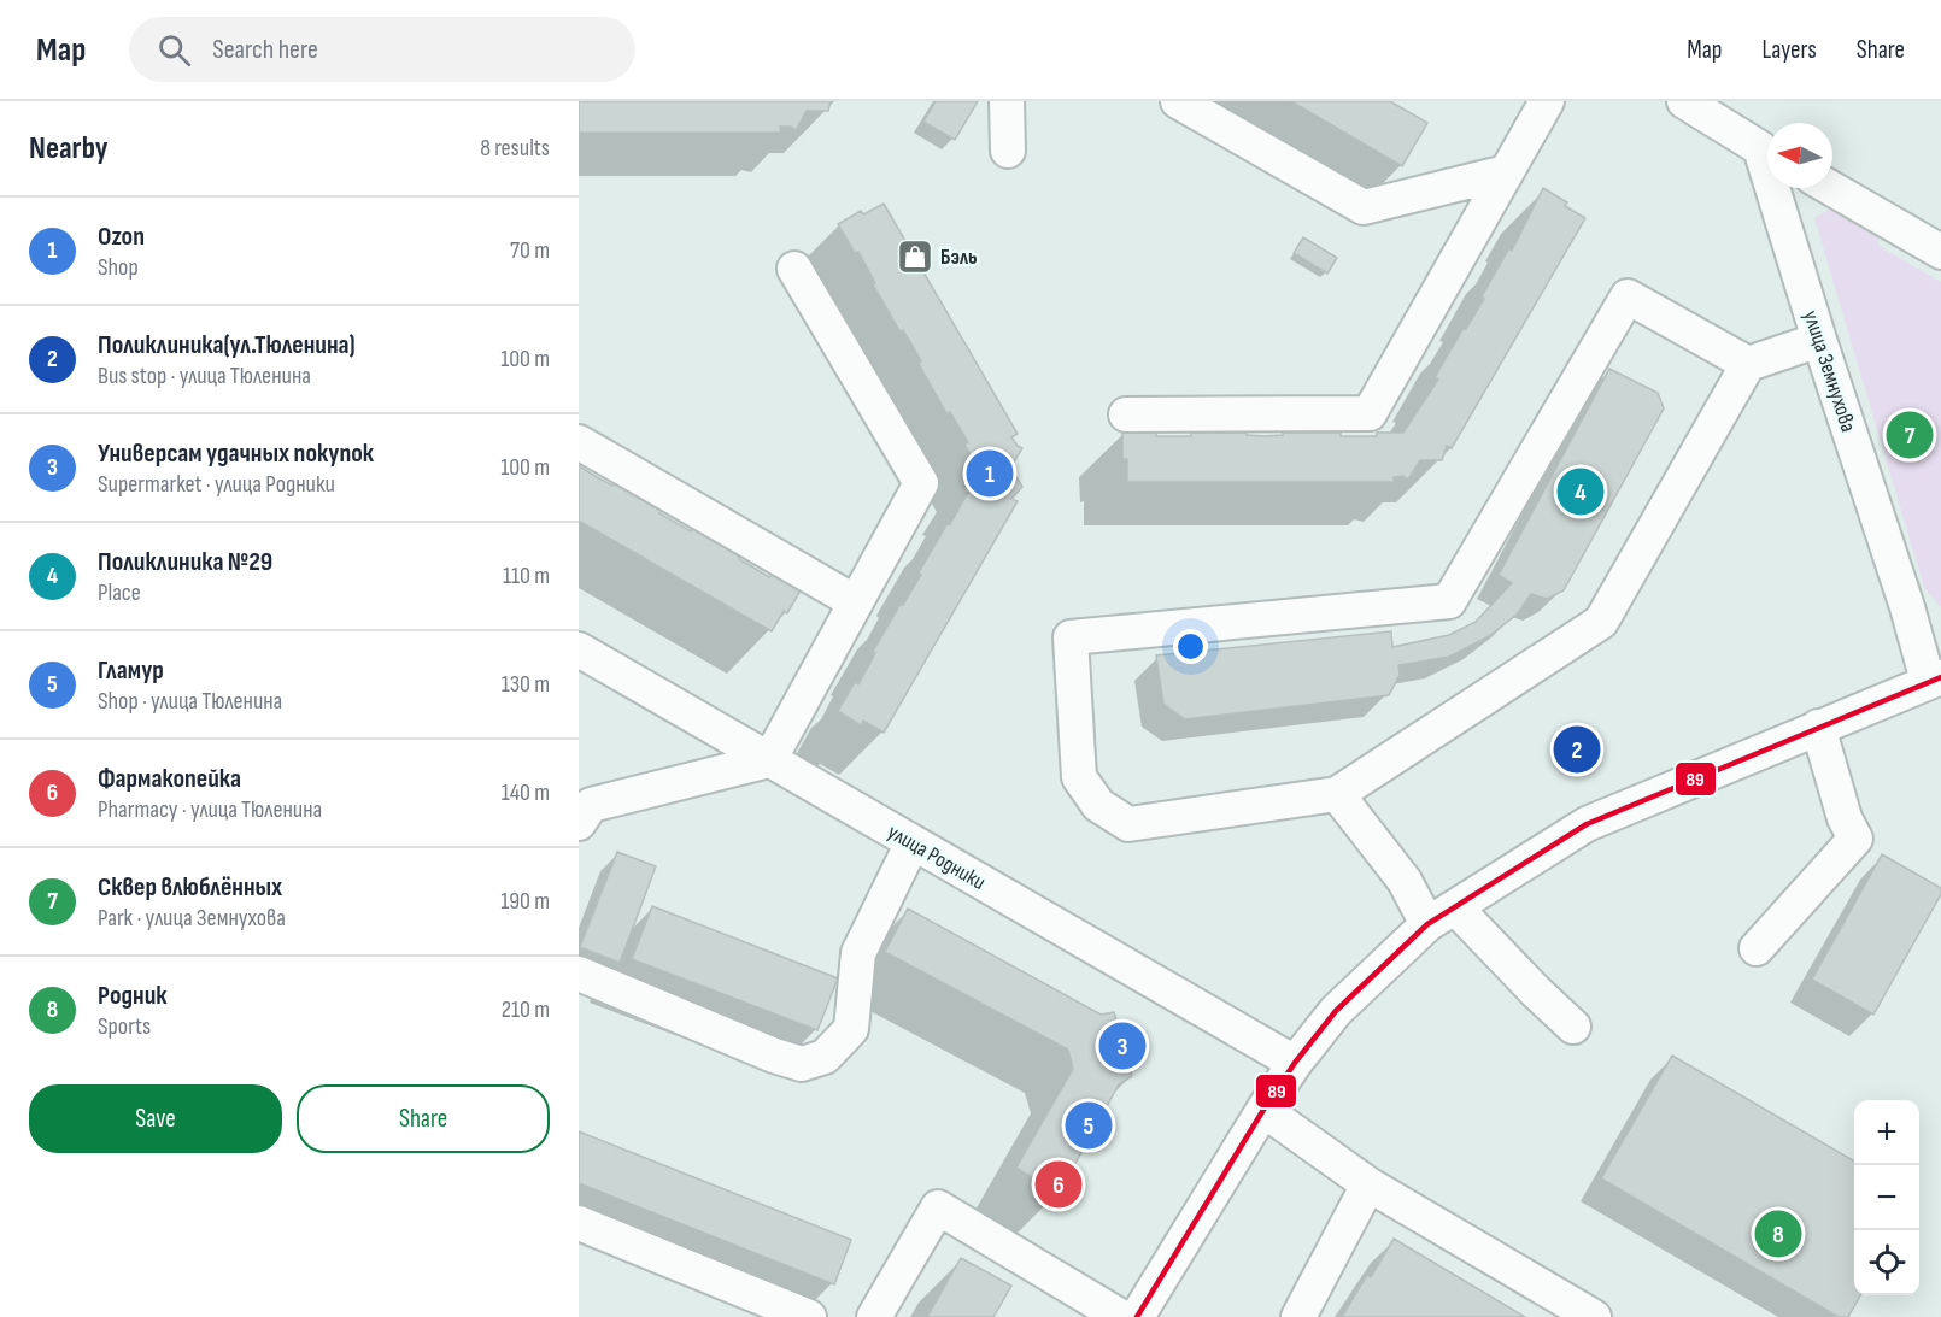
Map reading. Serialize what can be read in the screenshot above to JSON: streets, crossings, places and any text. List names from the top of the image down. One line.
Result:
{"streets":{"street":["улица Земнухова","улица Родники"]},"places":{"shop":["Бэль"]},"lines":["transit line 89"],"north":"left","page":{"header":"Map","search":"Search here","nav":["Map","Layers","Share"],"heading":["Nearby","8 results"],"list":[{"mark":"1","name":"Ozon","note":"Shop","value":"70 m"},{"mark":"2","name":"Поликлиника(ул.Тюленина)","note":"Bus stop · улица Тюленина","value":"100 m"},{"mark":"3","name":"Универсам удачных покупок","note":"Supermarket · улица Родники","value":"100 m"},{"mark":"4","name":"Поликлиника №29","note":"Place","value":"110 m"},{"mark":"5","name":"Гламур","note":"Shop · улица Тюленина","value":"130 m"},{"mark":"6","name":"Фармакопейка","note":"Pharmacy · улица Тюленина","value":"140 m"},{"mark":"7","name":"Сквер влюблённых","note":"Park · улица Земнухова","value":"190 m"},{"mark":"8","name":"Родник","note":"Sports","value":"210 m"}],"pins":["7","1","4","2","3","5","6","8"],"buttons":["Save","Share"],"map_buttons":["+","−"]}}
